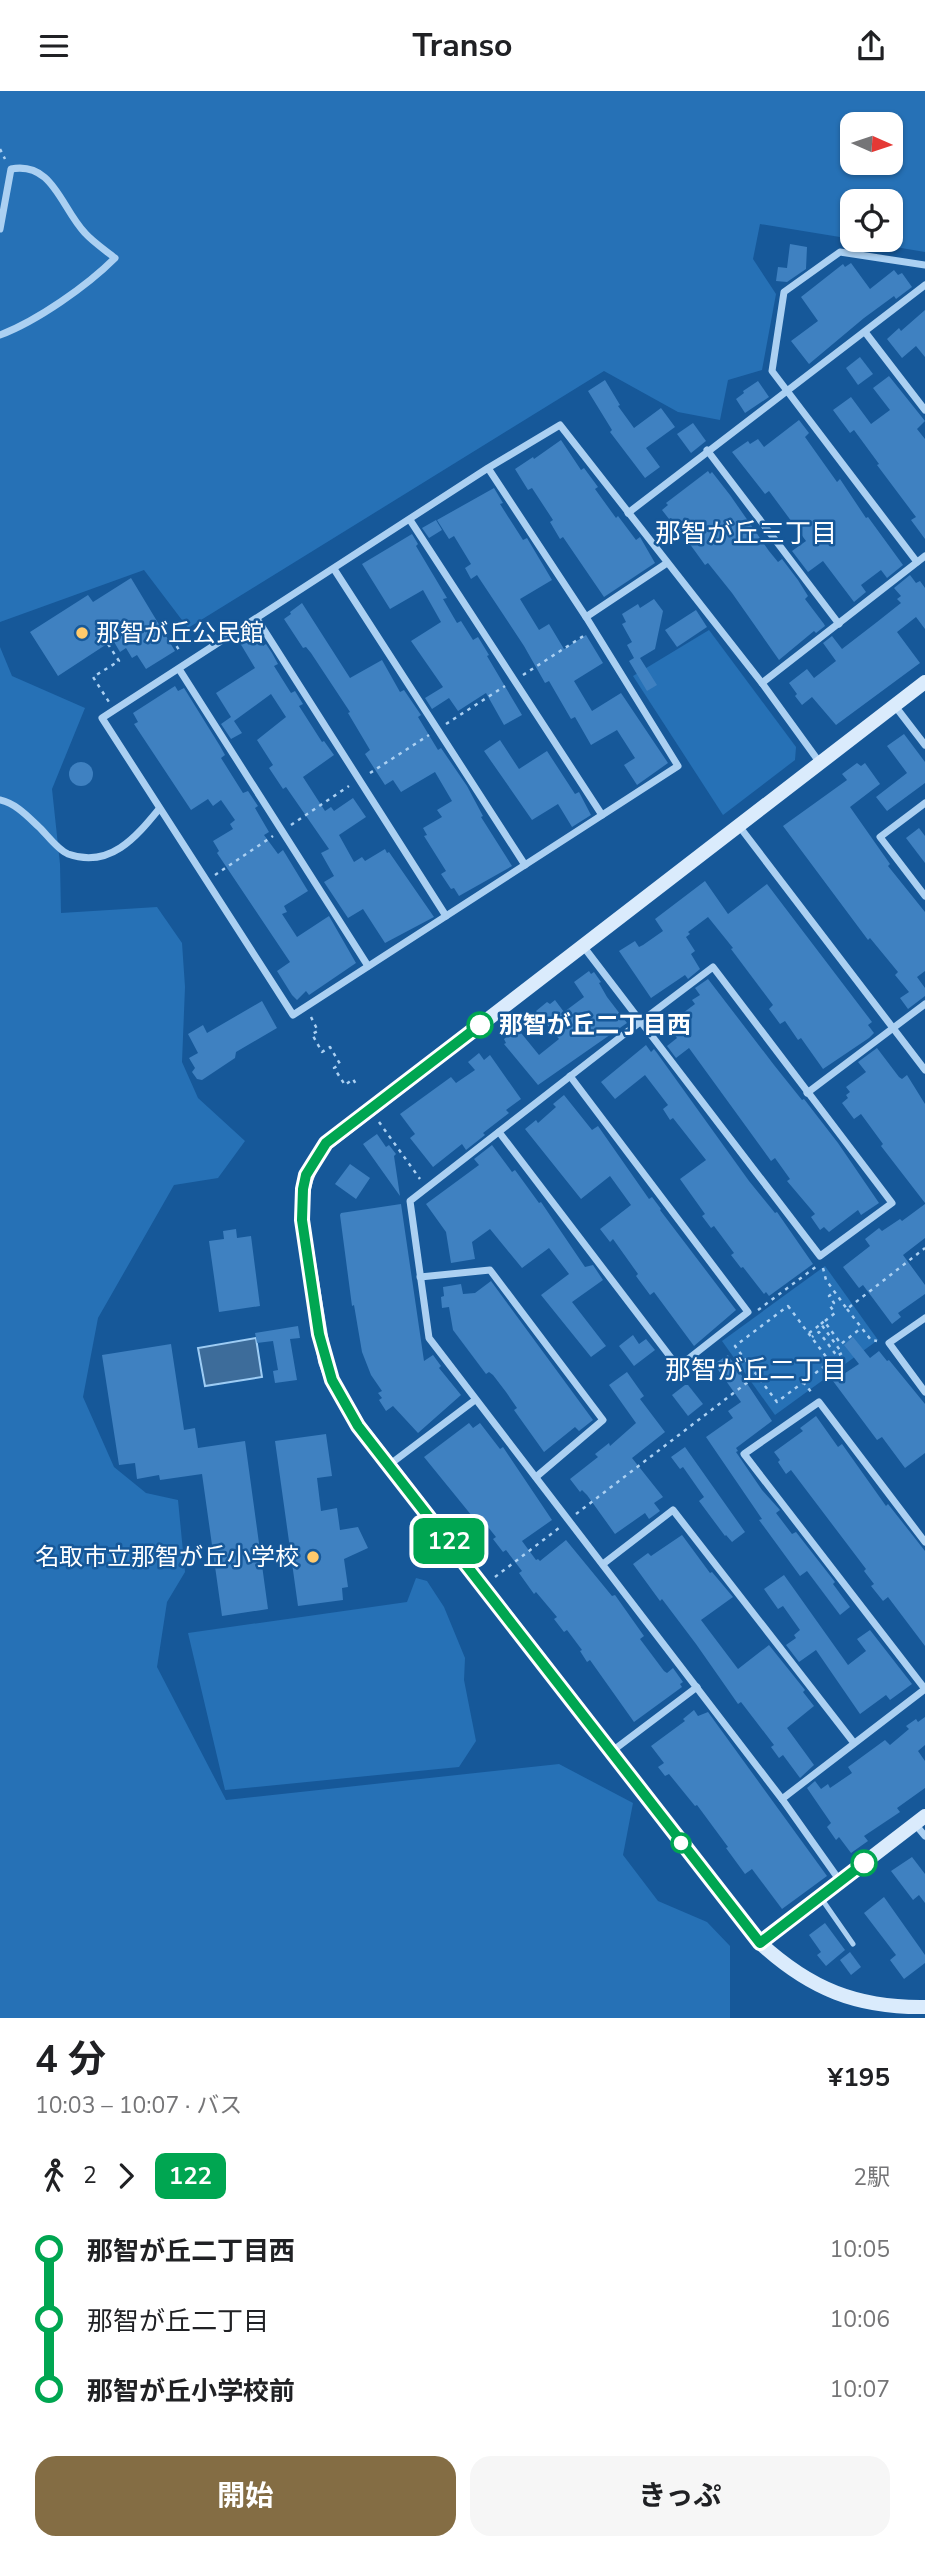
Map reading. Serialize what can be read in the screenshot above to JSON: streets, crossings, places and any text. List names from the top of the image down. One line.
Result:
{"districts":["那智が丘三丁目","那智が丘二丁目"],"places":["那智が丘公民館","那智が丘二丁目西","名取市立那智が丘小学校"],"lines":["bus line 122"],"north":"right","page":{"header":"Transo","on_map":"122","heading":["4 分","10:03 – 10:07 · バス","¥195"],"legs":["2","122","2駅"],"list":[{"name":"那智が丘二丁目西","value":"10:05"},{"name":"那智が丘二丁目","value":"10:06"},{"name":"那智が丘小学校前","value":"10:07"}],"buttons":["開始","きっぷ"]}}
